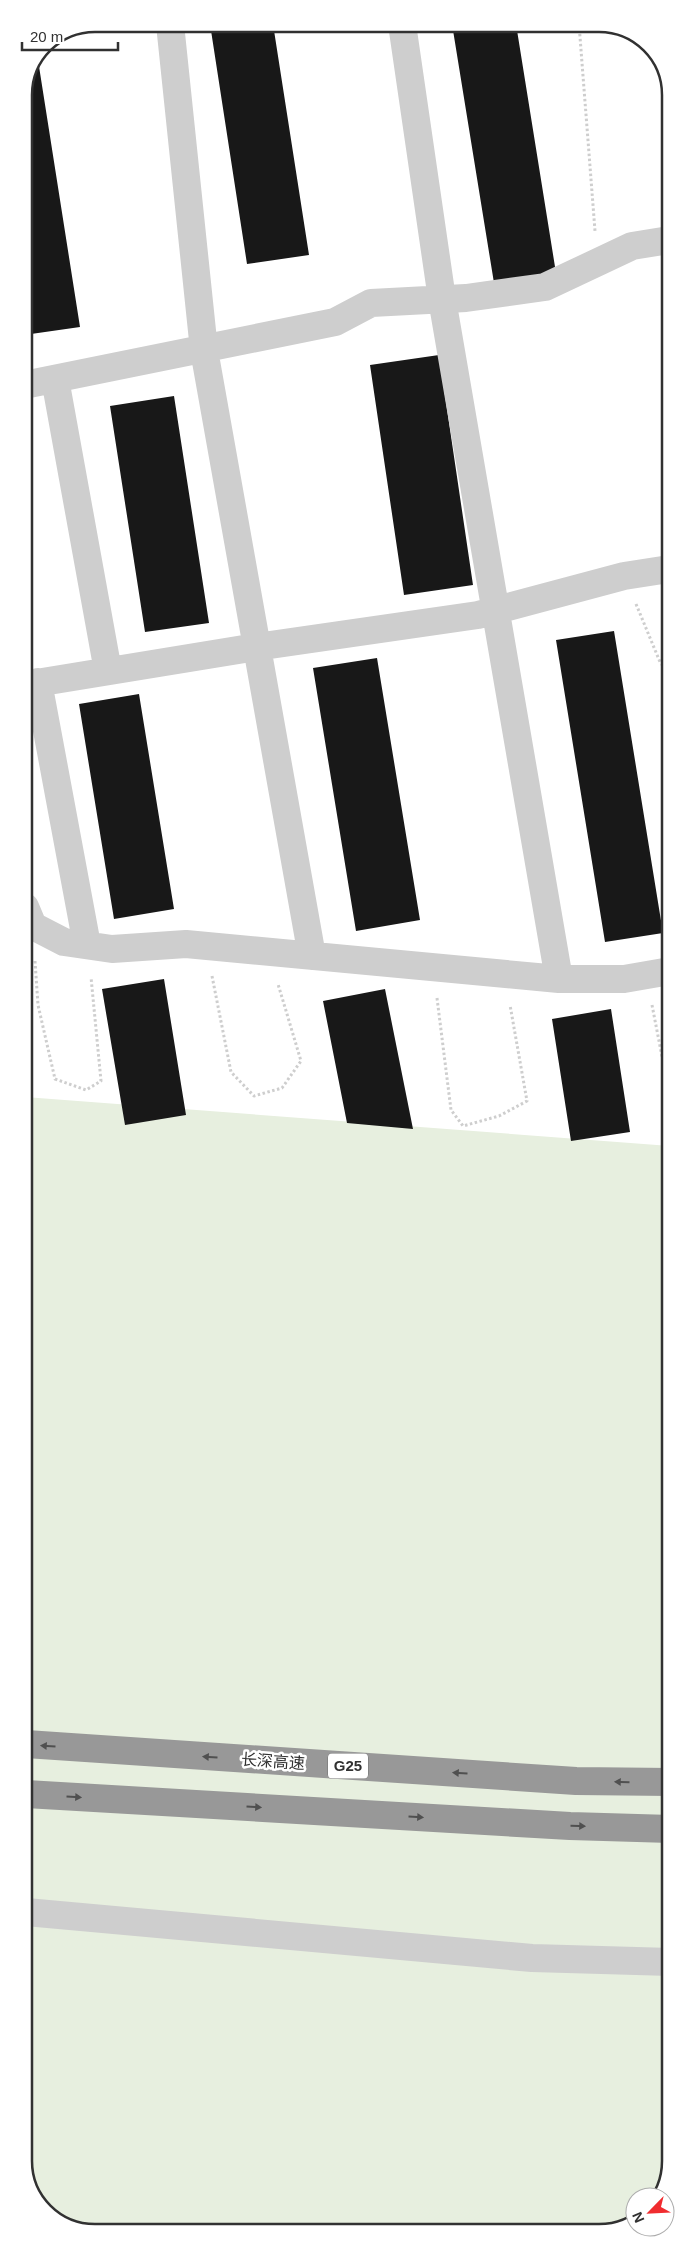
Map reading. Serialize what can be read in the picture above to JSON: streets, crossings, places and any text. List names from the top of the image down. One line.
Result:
{"streets":{"highway":["长深高速","G25"]},"scale_bar":"20 m","north":"bottom left"}
